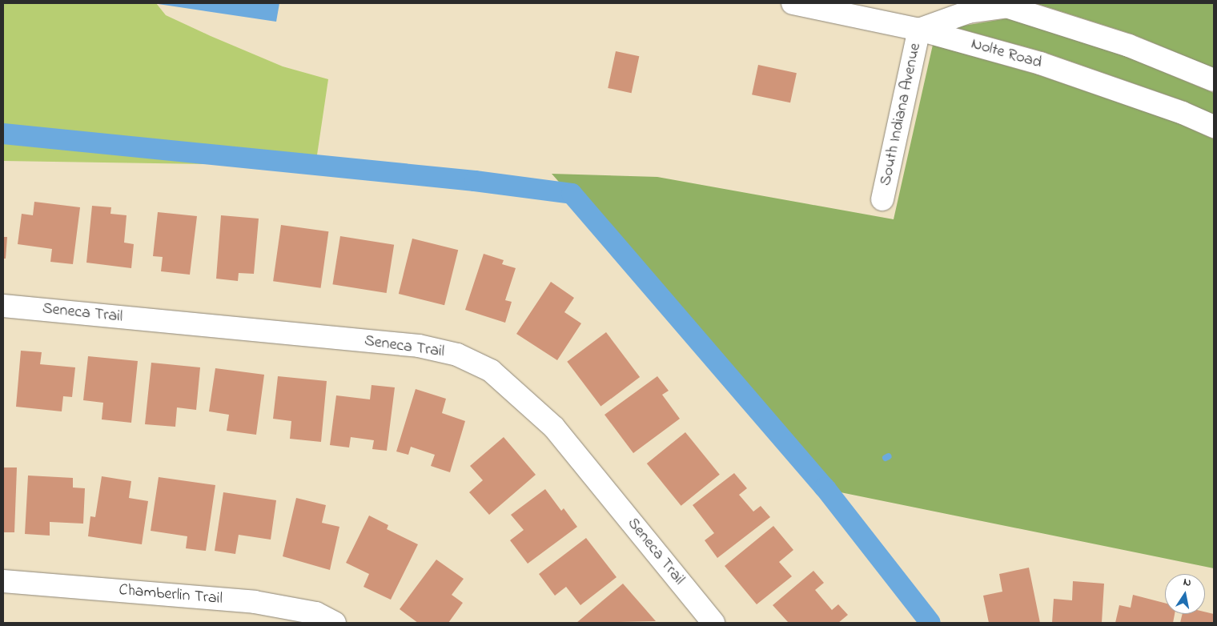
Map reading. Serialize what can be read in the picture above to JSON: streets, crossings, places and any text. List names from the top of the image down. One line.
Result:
{"streets":{"street":["Nolte Road","South Indiana Avenue","Seneca Trail","Chamberlin Trail"]},"crossings":[["Nolte Road","South Indiana Avenue"]],"north":"top"}
